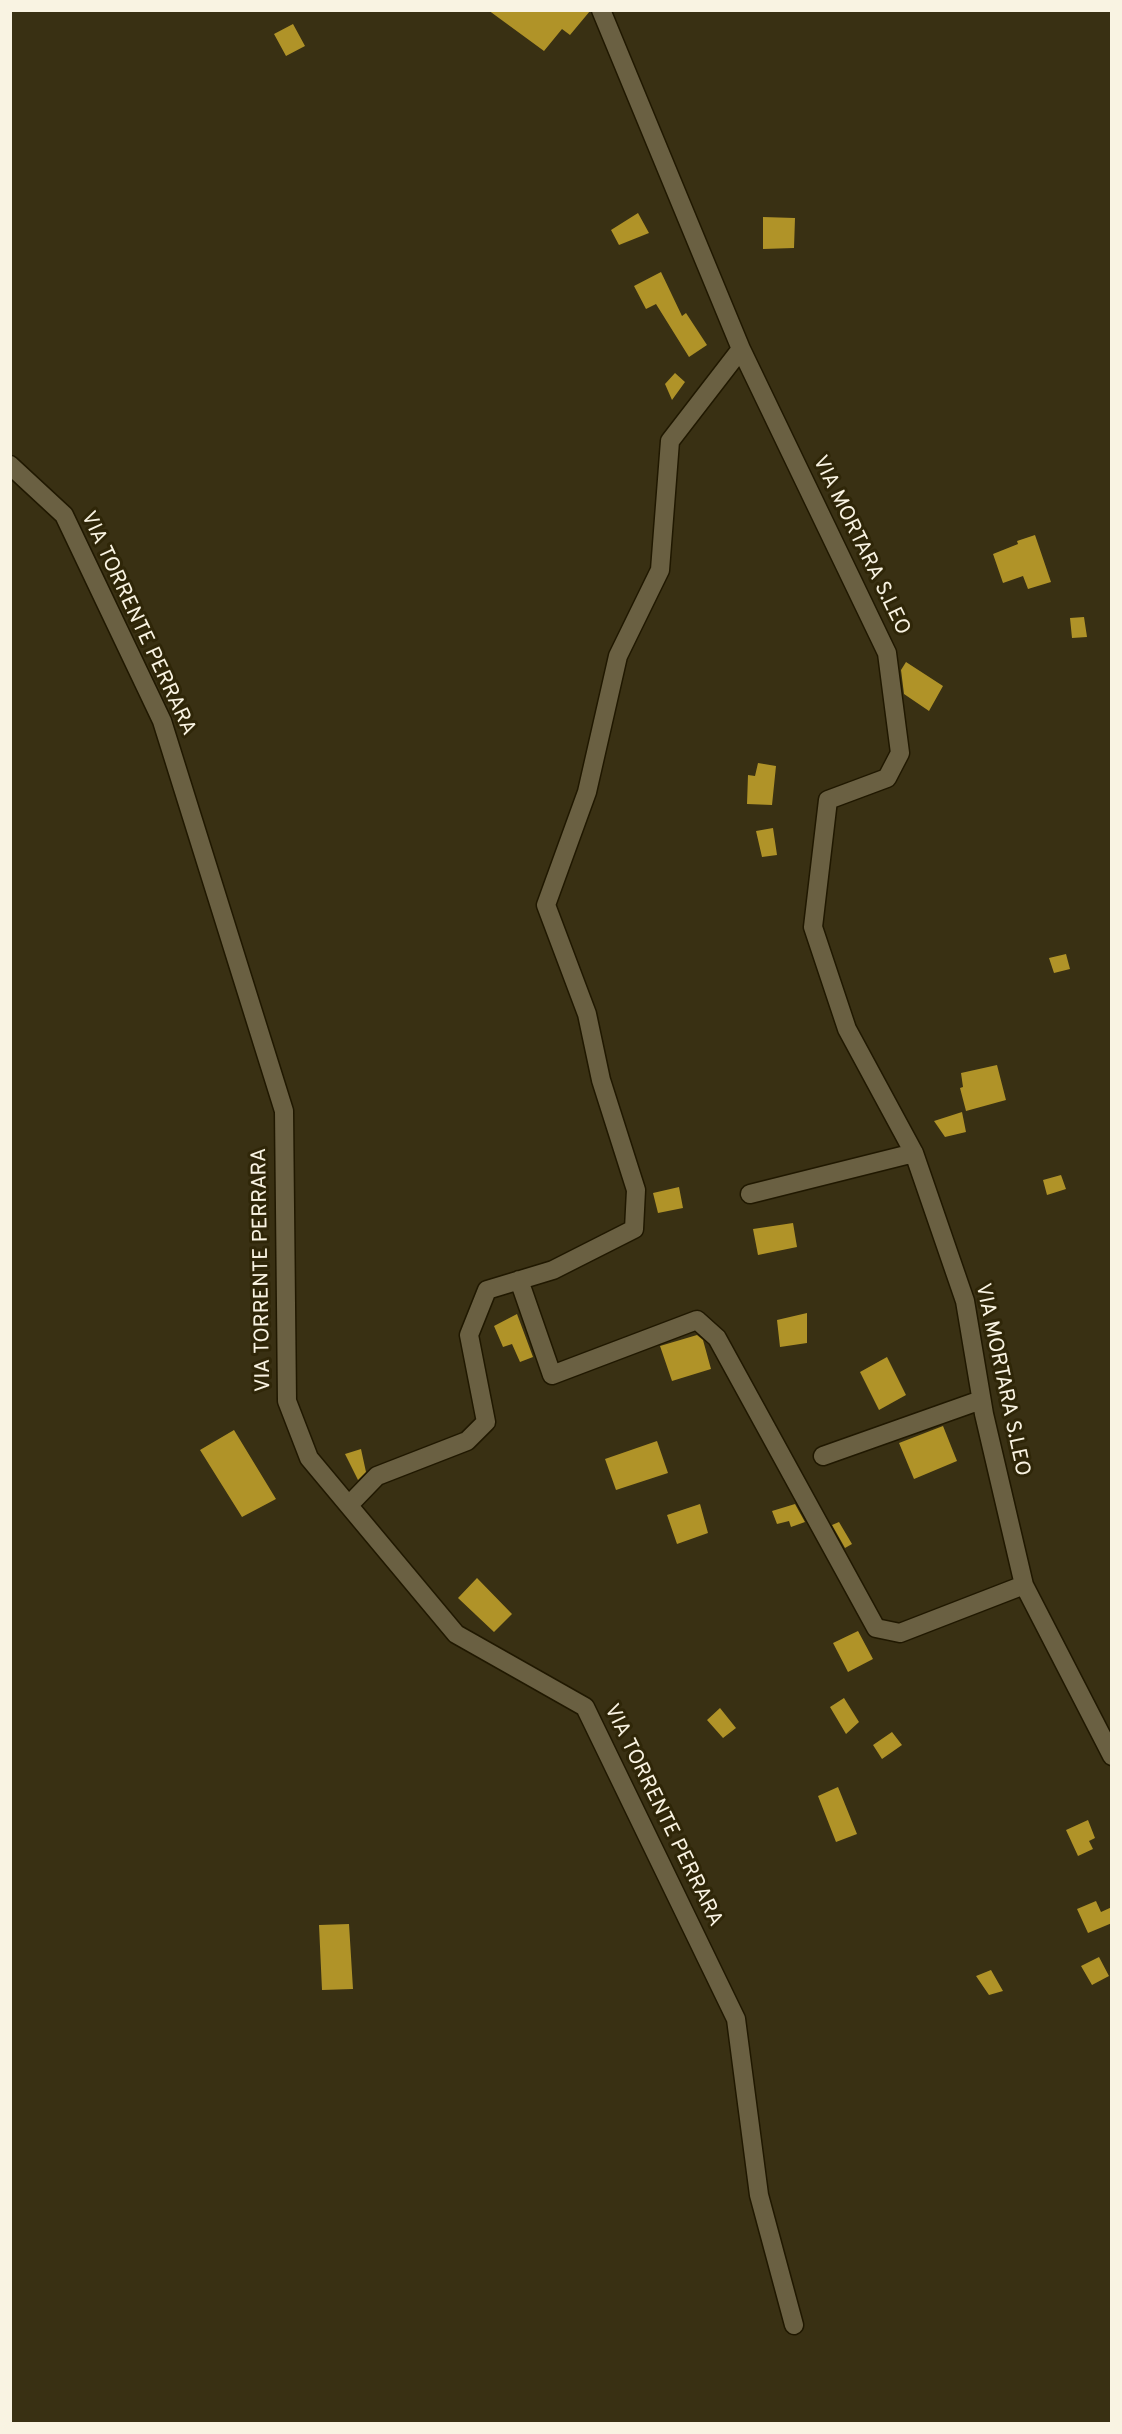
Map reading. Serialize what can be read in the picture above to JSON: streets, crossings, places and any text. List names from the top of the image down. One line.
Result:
{"streets":{"street":["VIA MORTARA S.LEO","VIA TORRENTE PERRARA"]}}
